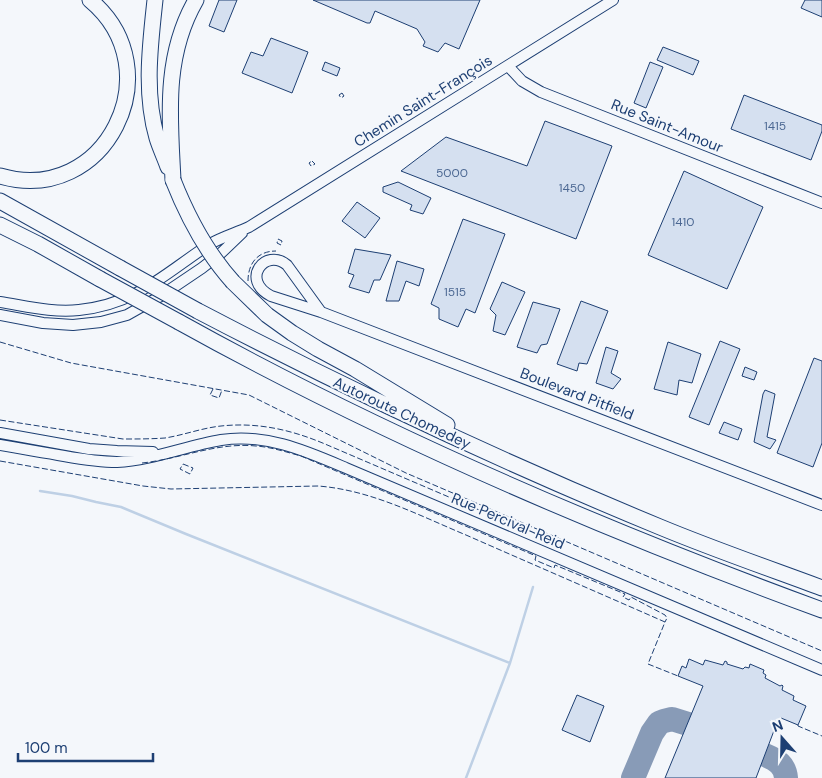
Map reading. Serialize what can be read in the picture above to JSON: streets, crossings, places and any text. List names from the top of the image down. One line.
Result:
{"streets":{"highway":["Autoroute Chomedey"],"street":["Chemin Saint-François","Rue Saint-Amour","Boulevard Pitfield","Rue Percival-Reid"]},"crossings":[["Chemin Saint-François","Rue Saint-Amour"]],"house_numbers":["1415","5000","1450","1410","1515"],"scale_bar":"100 m","north":"top"}
